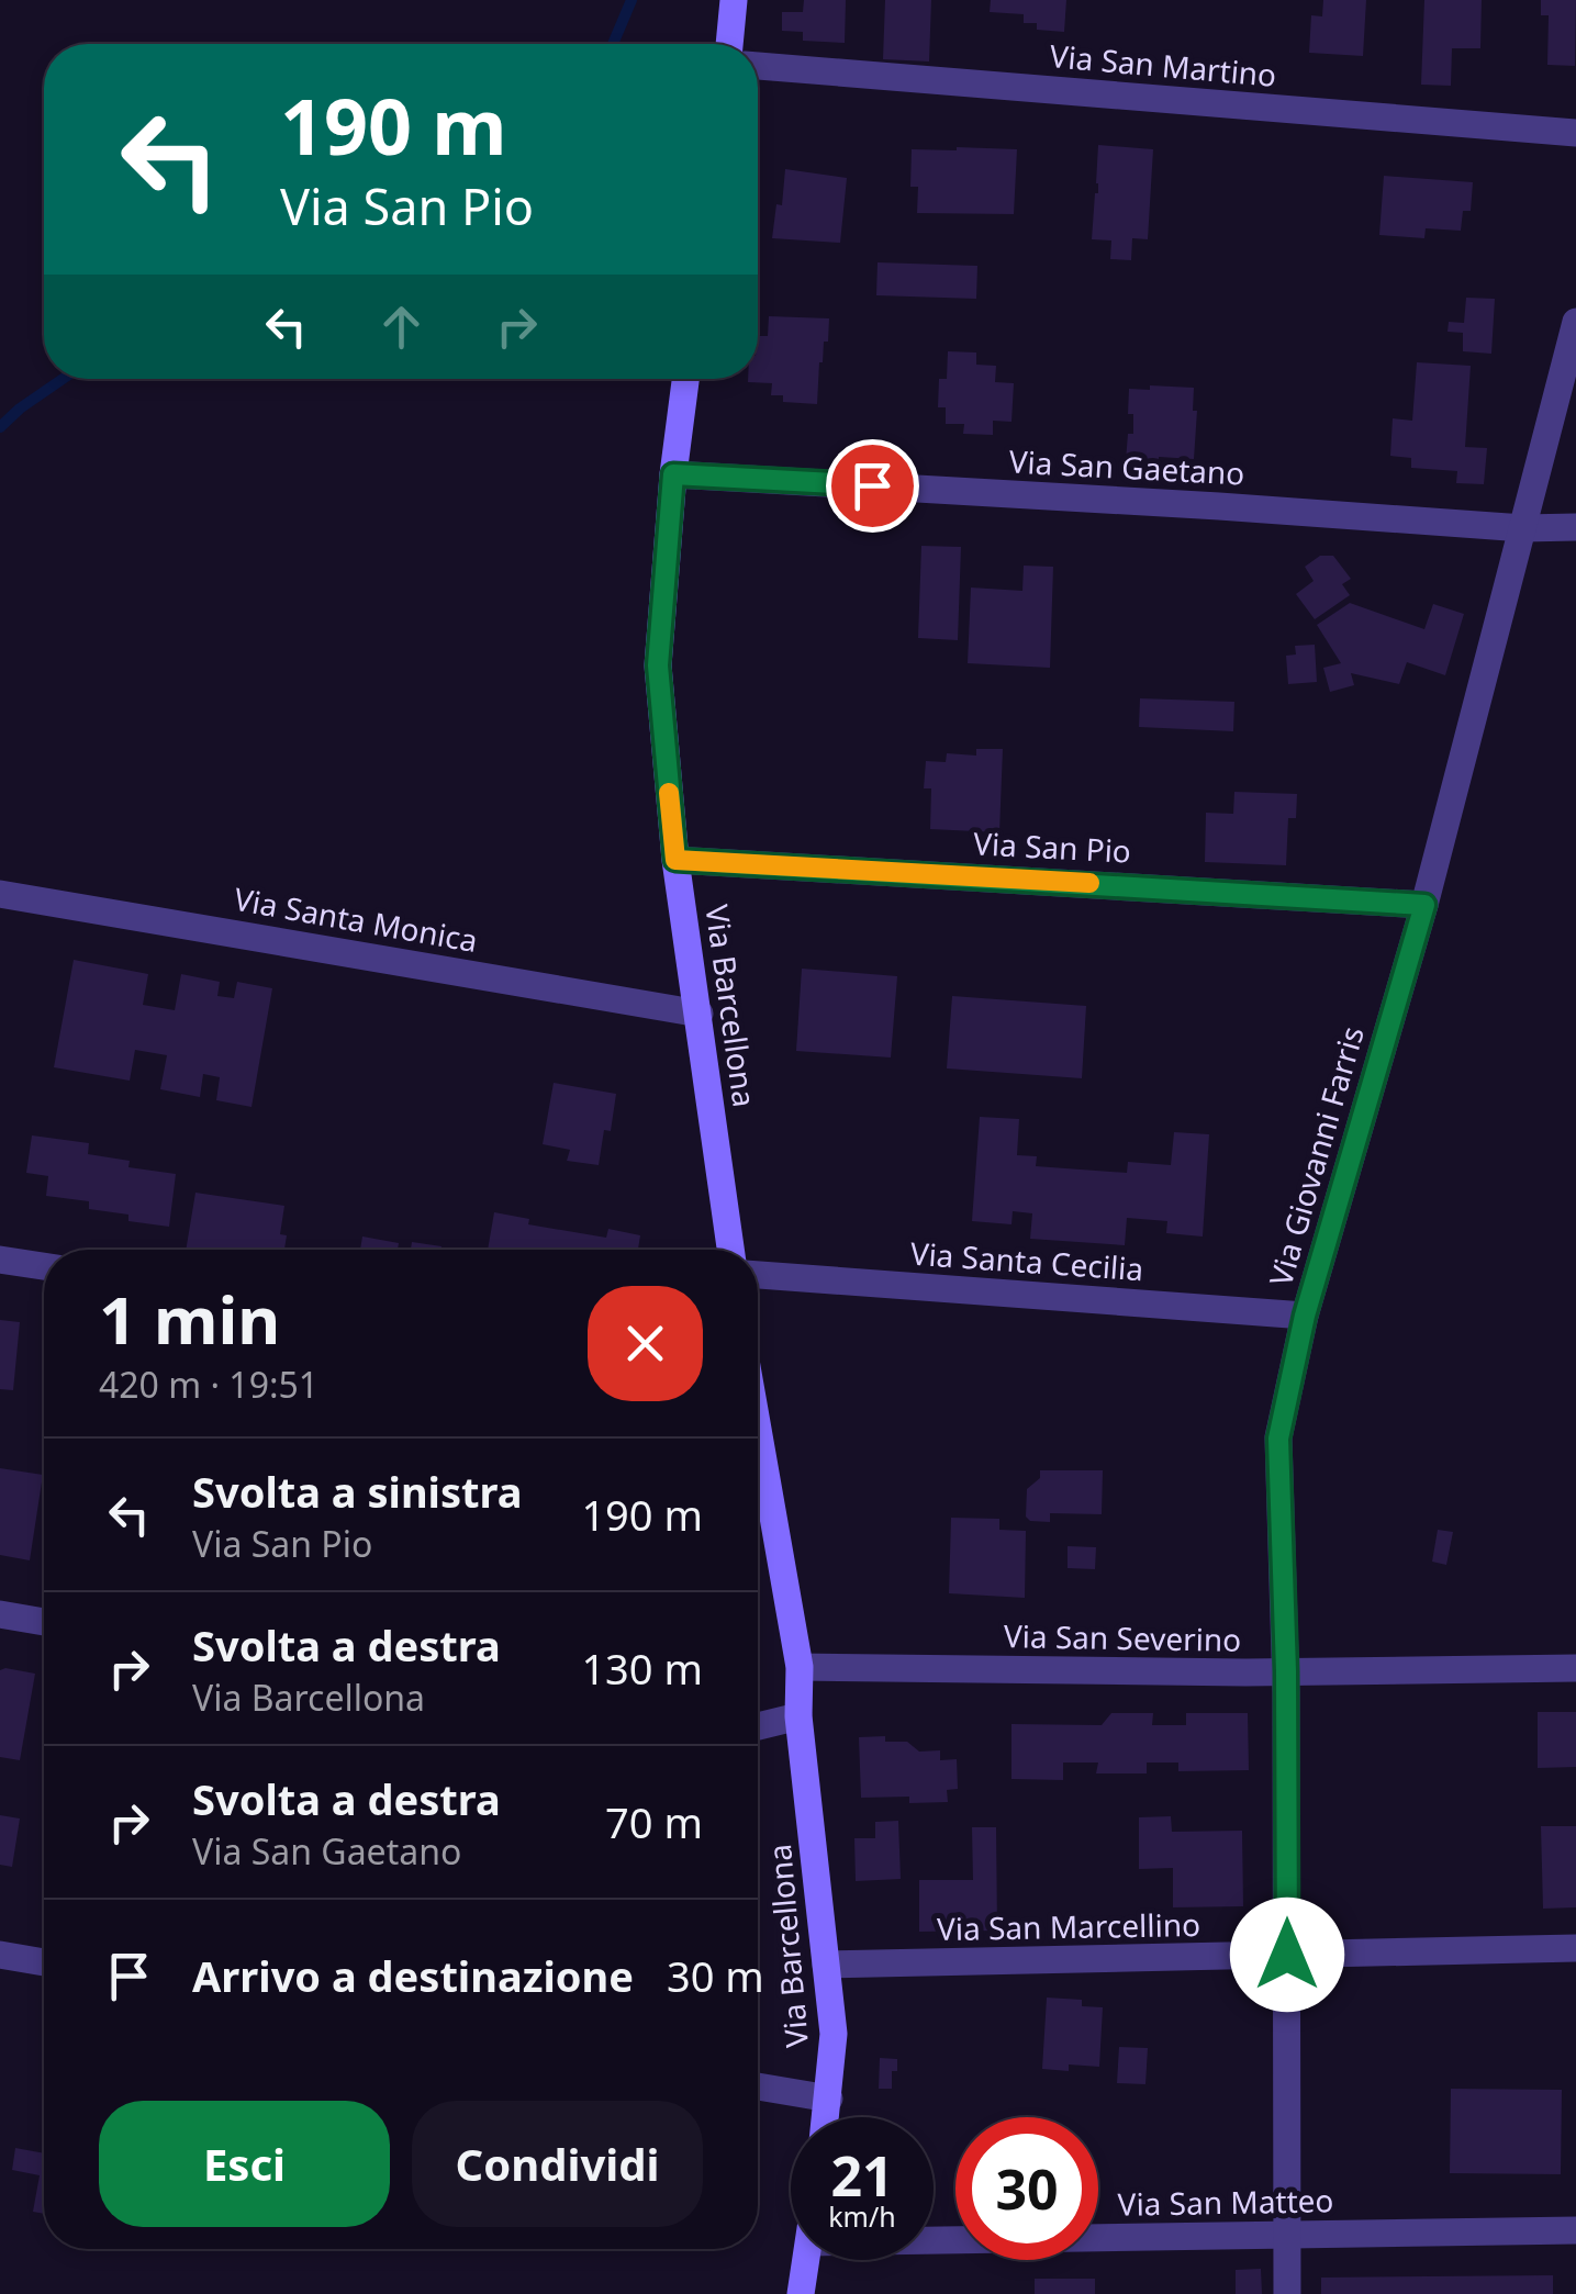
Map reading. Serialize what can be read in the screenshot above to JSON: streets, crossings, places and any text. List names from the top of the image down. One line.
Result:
{"streets":{"street":["Via San Martino","Via San Gaetano","Via San Pio","Via Santa Monica","Via Barcellona","Via Giovanni Farris","Via Santa Cecilia","Via San Severino","Via San Marcellino","Via San Matteo"]},"crossings":[["Via San Gaetano","Via Barcellona"],["Via San Gaetano","Via Giovanni Farris"],["Via San Pio","Via Barcellona"],["Via San Pio","Via Giovanni Farris"],["Via Santa Monica","Via Barcellona"],["Via Barcellona","Via San Severino"],["Via Barcellona","Via San Marcellino"],["Via Giovanni Farris","Via Santa Cecilia"],["Via Giovanni Farris","Via San Severino"],["Via Giovanni Farris","Via San Marcellino"],["Via Giovanni Farris","Via San Matteo"]],"page":{"turn":["190 m","Via San Pio"],"heading":["1 min","420 m · 19:51"],"list":[{"name":"Svolta a sinistra","note":"Via San Pio","value":"190 m"},{"name":"Svolta a destra","note":"Via Barcellona","value":"130 m"},{"name":"Svolta a destra","note":"Via San Gaetano","value":"70 m"},{"name":"Arrivo a destinazione","value":"30 m"}],"buttons":["Esci","Condividi"],"speed":"21 km/h","limit":"30"}}
